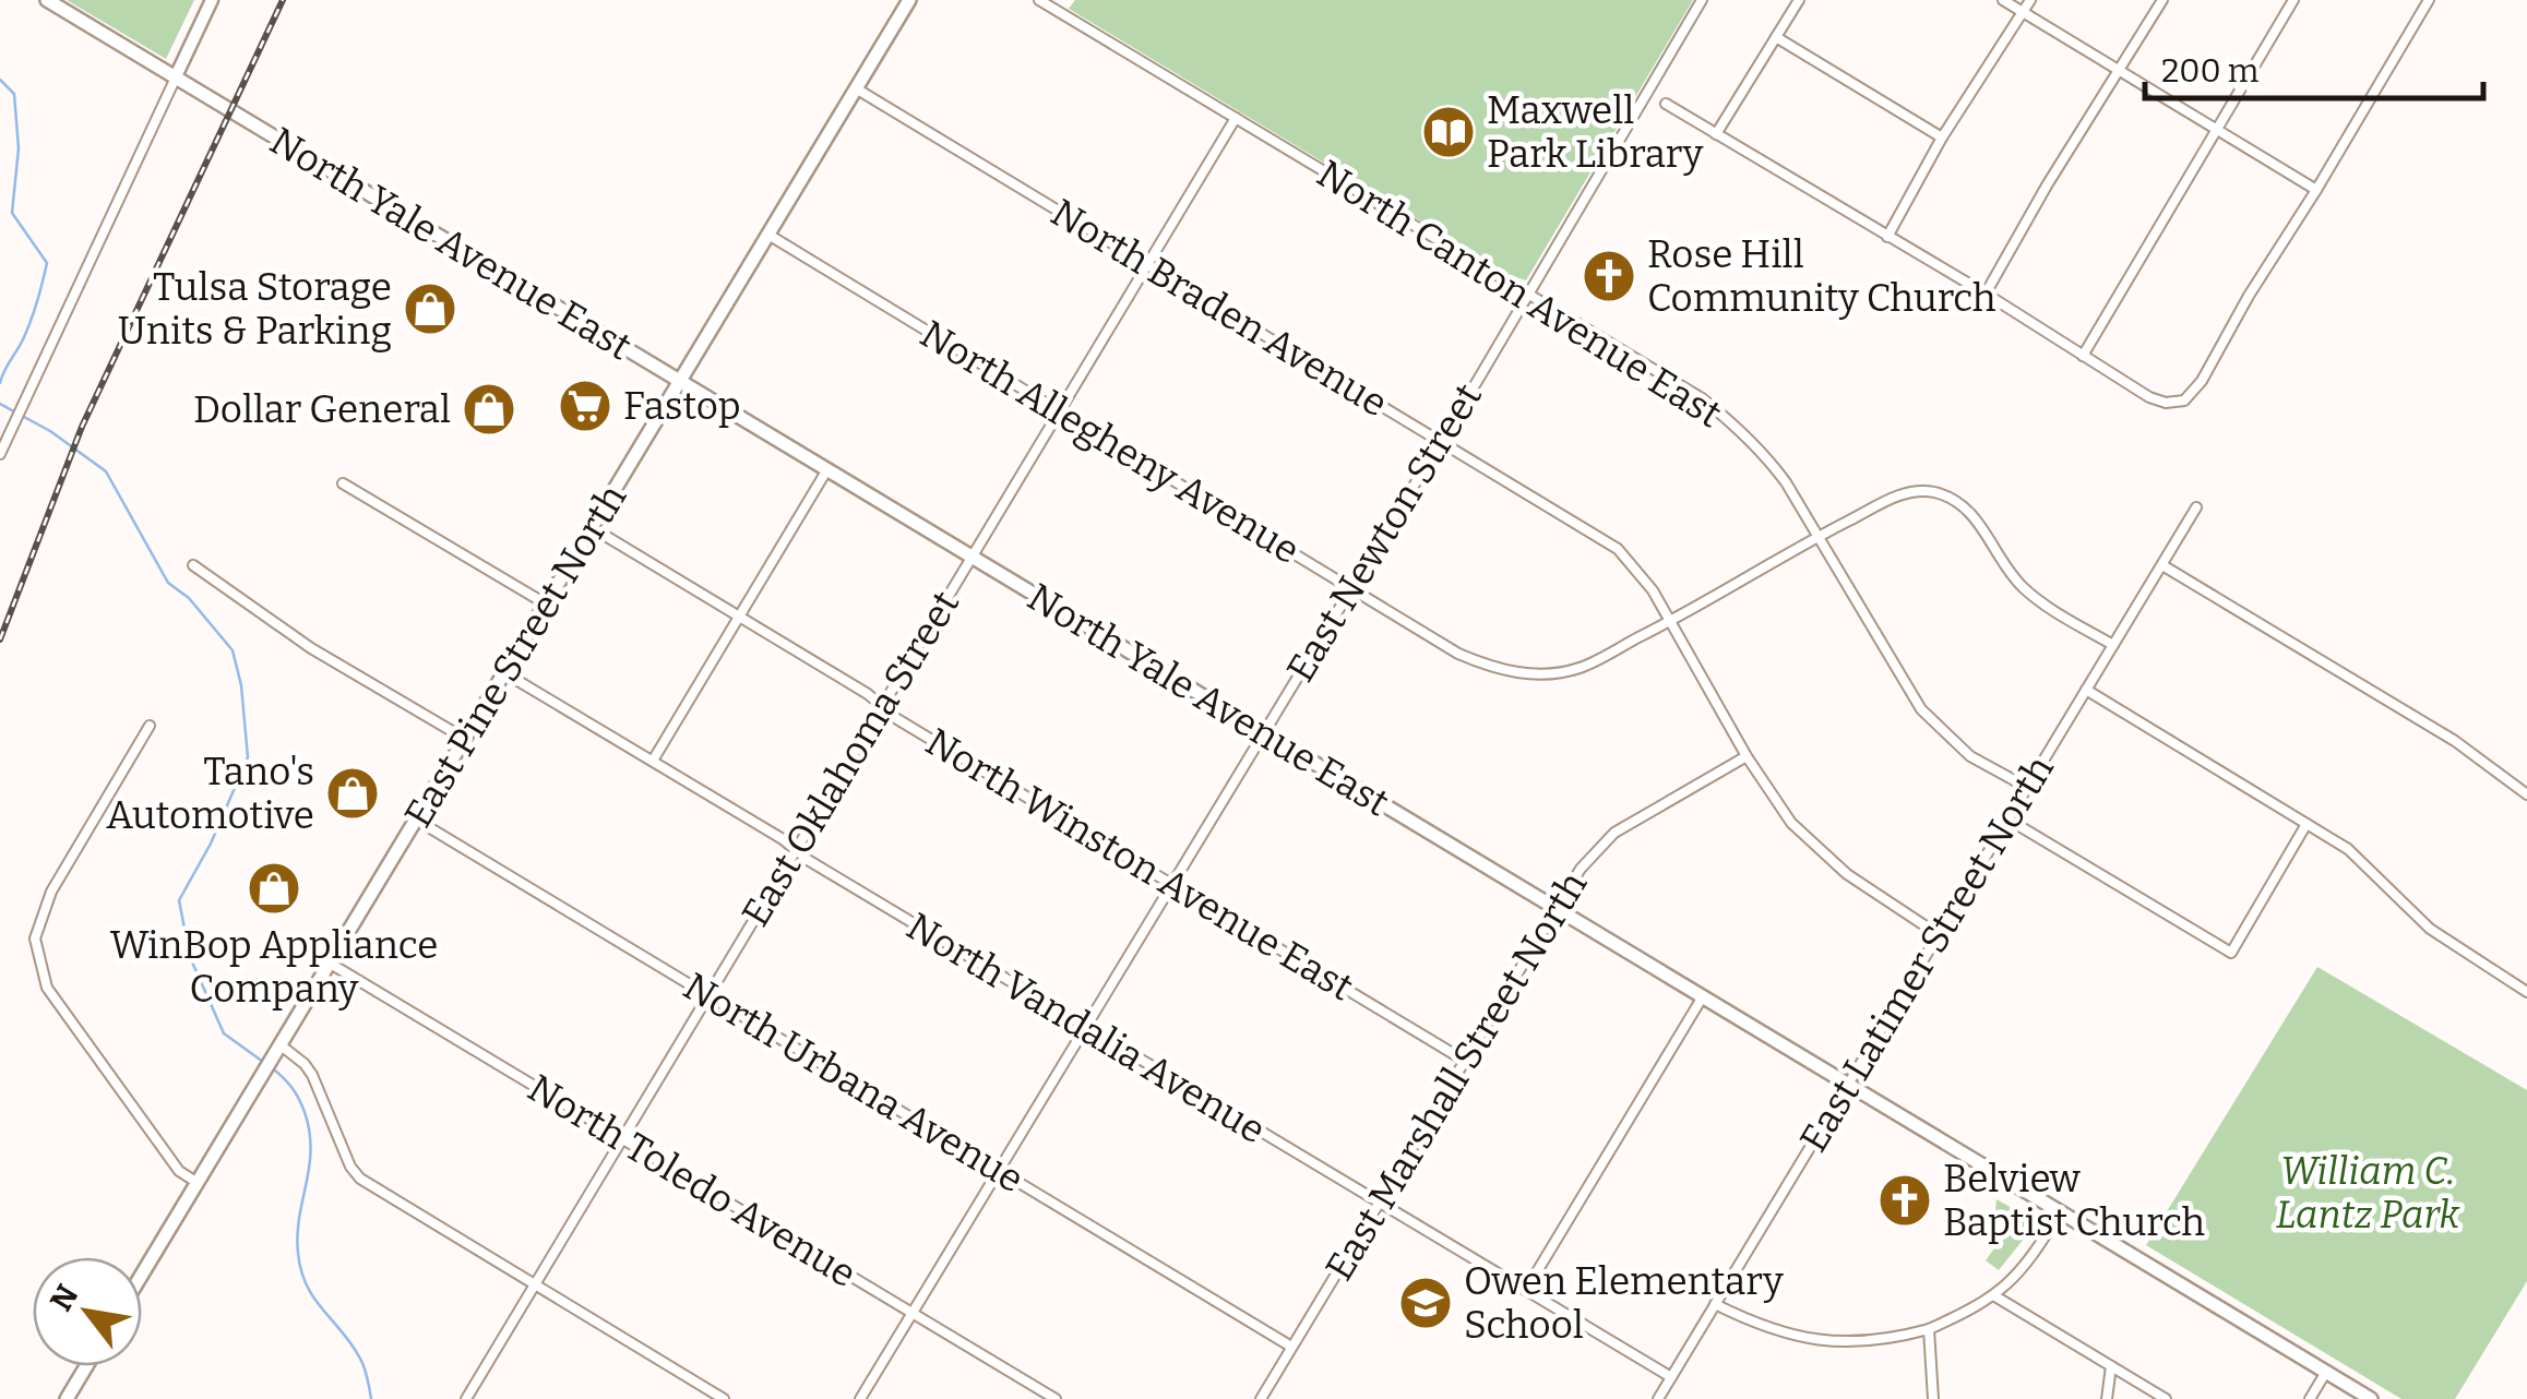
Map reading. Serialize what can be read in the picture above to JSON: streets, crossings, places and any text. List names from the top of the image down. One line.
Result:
{"streets":{"main road":["North Yale Avenue East","East Pine Street North"],"street":["North Canton Avenue East","North Braden Avenue","North Allegheny Avenue","East Newton Street","East Oklahoma Street","North Winston Avenue East","East Latimer Street North","North Vandalia Avenue","East Marshall Street North","North Urbana Avenue","North Toledo Avenue"]},"crossings":[["North Yale Avenue East","East Newton Street"],["North Yale Avenue East","East Pine Street North"],["North Yale Avenue East","East Oklahoma Street"],["North Yale Avenue East","East Latimer Street North"],["North Yale Avenue East","East Marshall Street North"],["North Canton Avenue East","North Allegheny Avenue"],["North Canton Avenue East","East Newton Street"],["North Canton Avenue East","East Oklahoma Street"],["North Canton Avenue East","East Latimer Street North"],["North Braden Avenue","North Allegheny Avenue"],["North Braden Avenue","East Newton Street"],["North Braden Avenue","East Pine Street North"],["North Braden Avenue","East Oklahoma Street"],["North Allegheny Avenue","East Newton Street"],["North Allegheny Avenue","East Pine Street North"],["North Allegheny Avenue","East Oklahoma Street"],["East Newton Street","North Winston Avenue East"],["East Newton Street","North Vandalia Avenue"],["East Newton Street","North Urbana Avenue"],["East Newton Street","North Toledo Avenue"],["East Pine Street North","North Winston Avenue East"],["East Pine Street North","North Vandalia Avenue"],["East Pine Street North","North Urbana Avenue"],["East Pine Street North","North Toledo Avenue"],["East Oklahoma Street","North Winston Avenue East"],["East Oklahoma Street","North Vandalia Avenue"],["East Oklahoma Street","North Urbana Avenue"],["East Oklahoma Street","North Toledo Avenue"],["North Winston Avenue East","East Marshall Street North"],["East Latimer Street North","North Vandalia Avenue"],["North Vandalia Avenue","East Marshall Street North"],["East Marshall Street North","North Urbana Avenue"]],"parks":["William C. Lantz Park"],"places":{"library":["Maxwell Park Library"],"church":["Rose Hill Community Church","Belview Baptist Church"],"shop":["Tulsa Storage Units & Parking","Dollar General","Tano's Automotive","WinBop Appliance Company"],"supermarket":["Fastop"],"school or university":["Owen Elementary School"]},"scale_bar":"200 m","north":"top left"}
